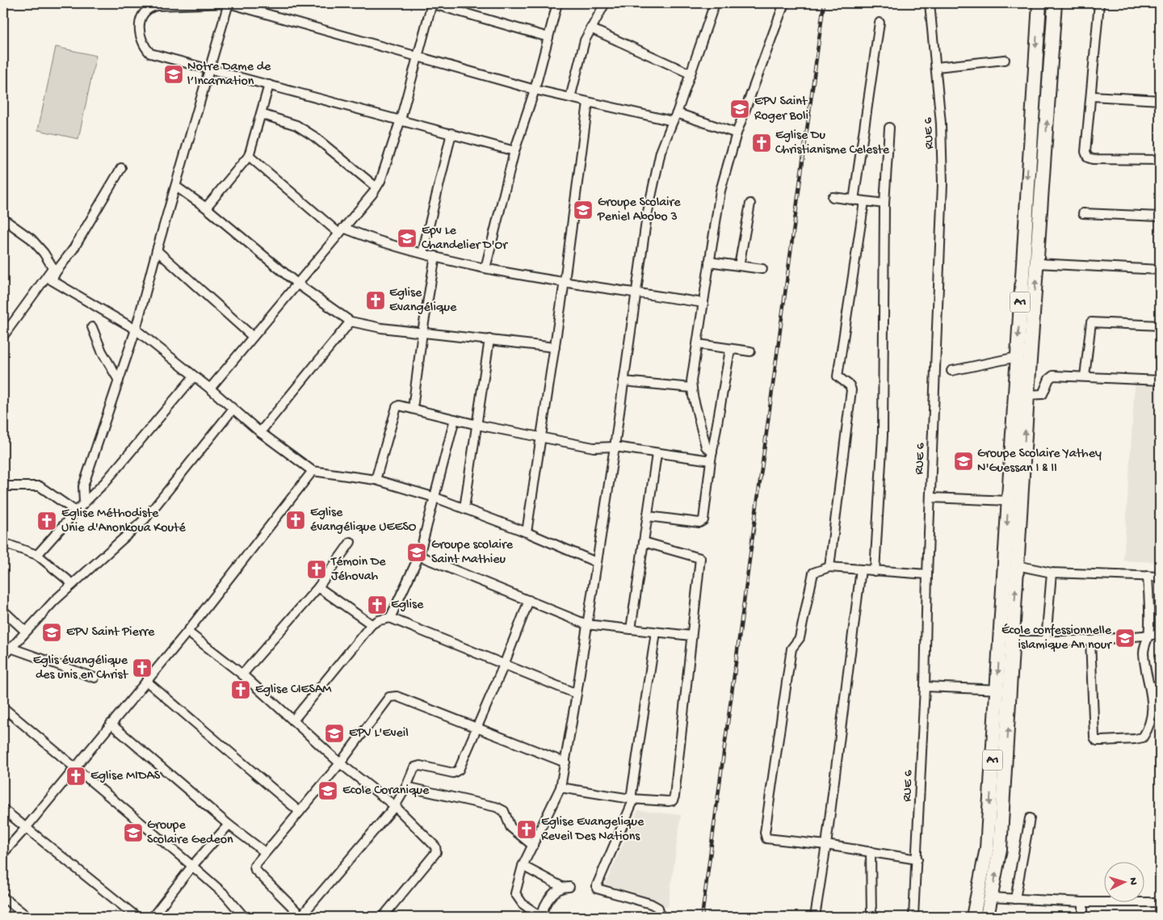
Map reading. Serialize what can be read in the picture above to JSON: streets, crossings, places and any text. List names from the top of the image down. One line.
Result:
{"streets":{"main road":["A1"],"street":["RUE 6"]},"places":{"school or university":["Notre Dame de l’Incarnation","EPV Saint Roger Boli","Groupe Scolaire Peniel Abobo 3","Epv Le Chandelier D'Or","Groupe Scolaire Yathey N'Guessan I & II","Groupe scolaire Saint Mathieu","EPV Saint Pierre","École confessionnelle islamique An nour","EPV L'Eveil","Ecole Coranique","Groupe Scolaire Gedeon"],"church":["Eglise Du Christianisme Celeste","Eglise Evangélique","Eglise évangélique UEESO","Eglise Méthodiste Unie d'Anonkoua Kouté","Témoin De Jéhovah","Eglise","Eglis évangélique des unis en Christ","Eglise CIESAM","Eglise MIDAS","Eglise Evangelique Reveil Des Nations"]},"north":"right"}
